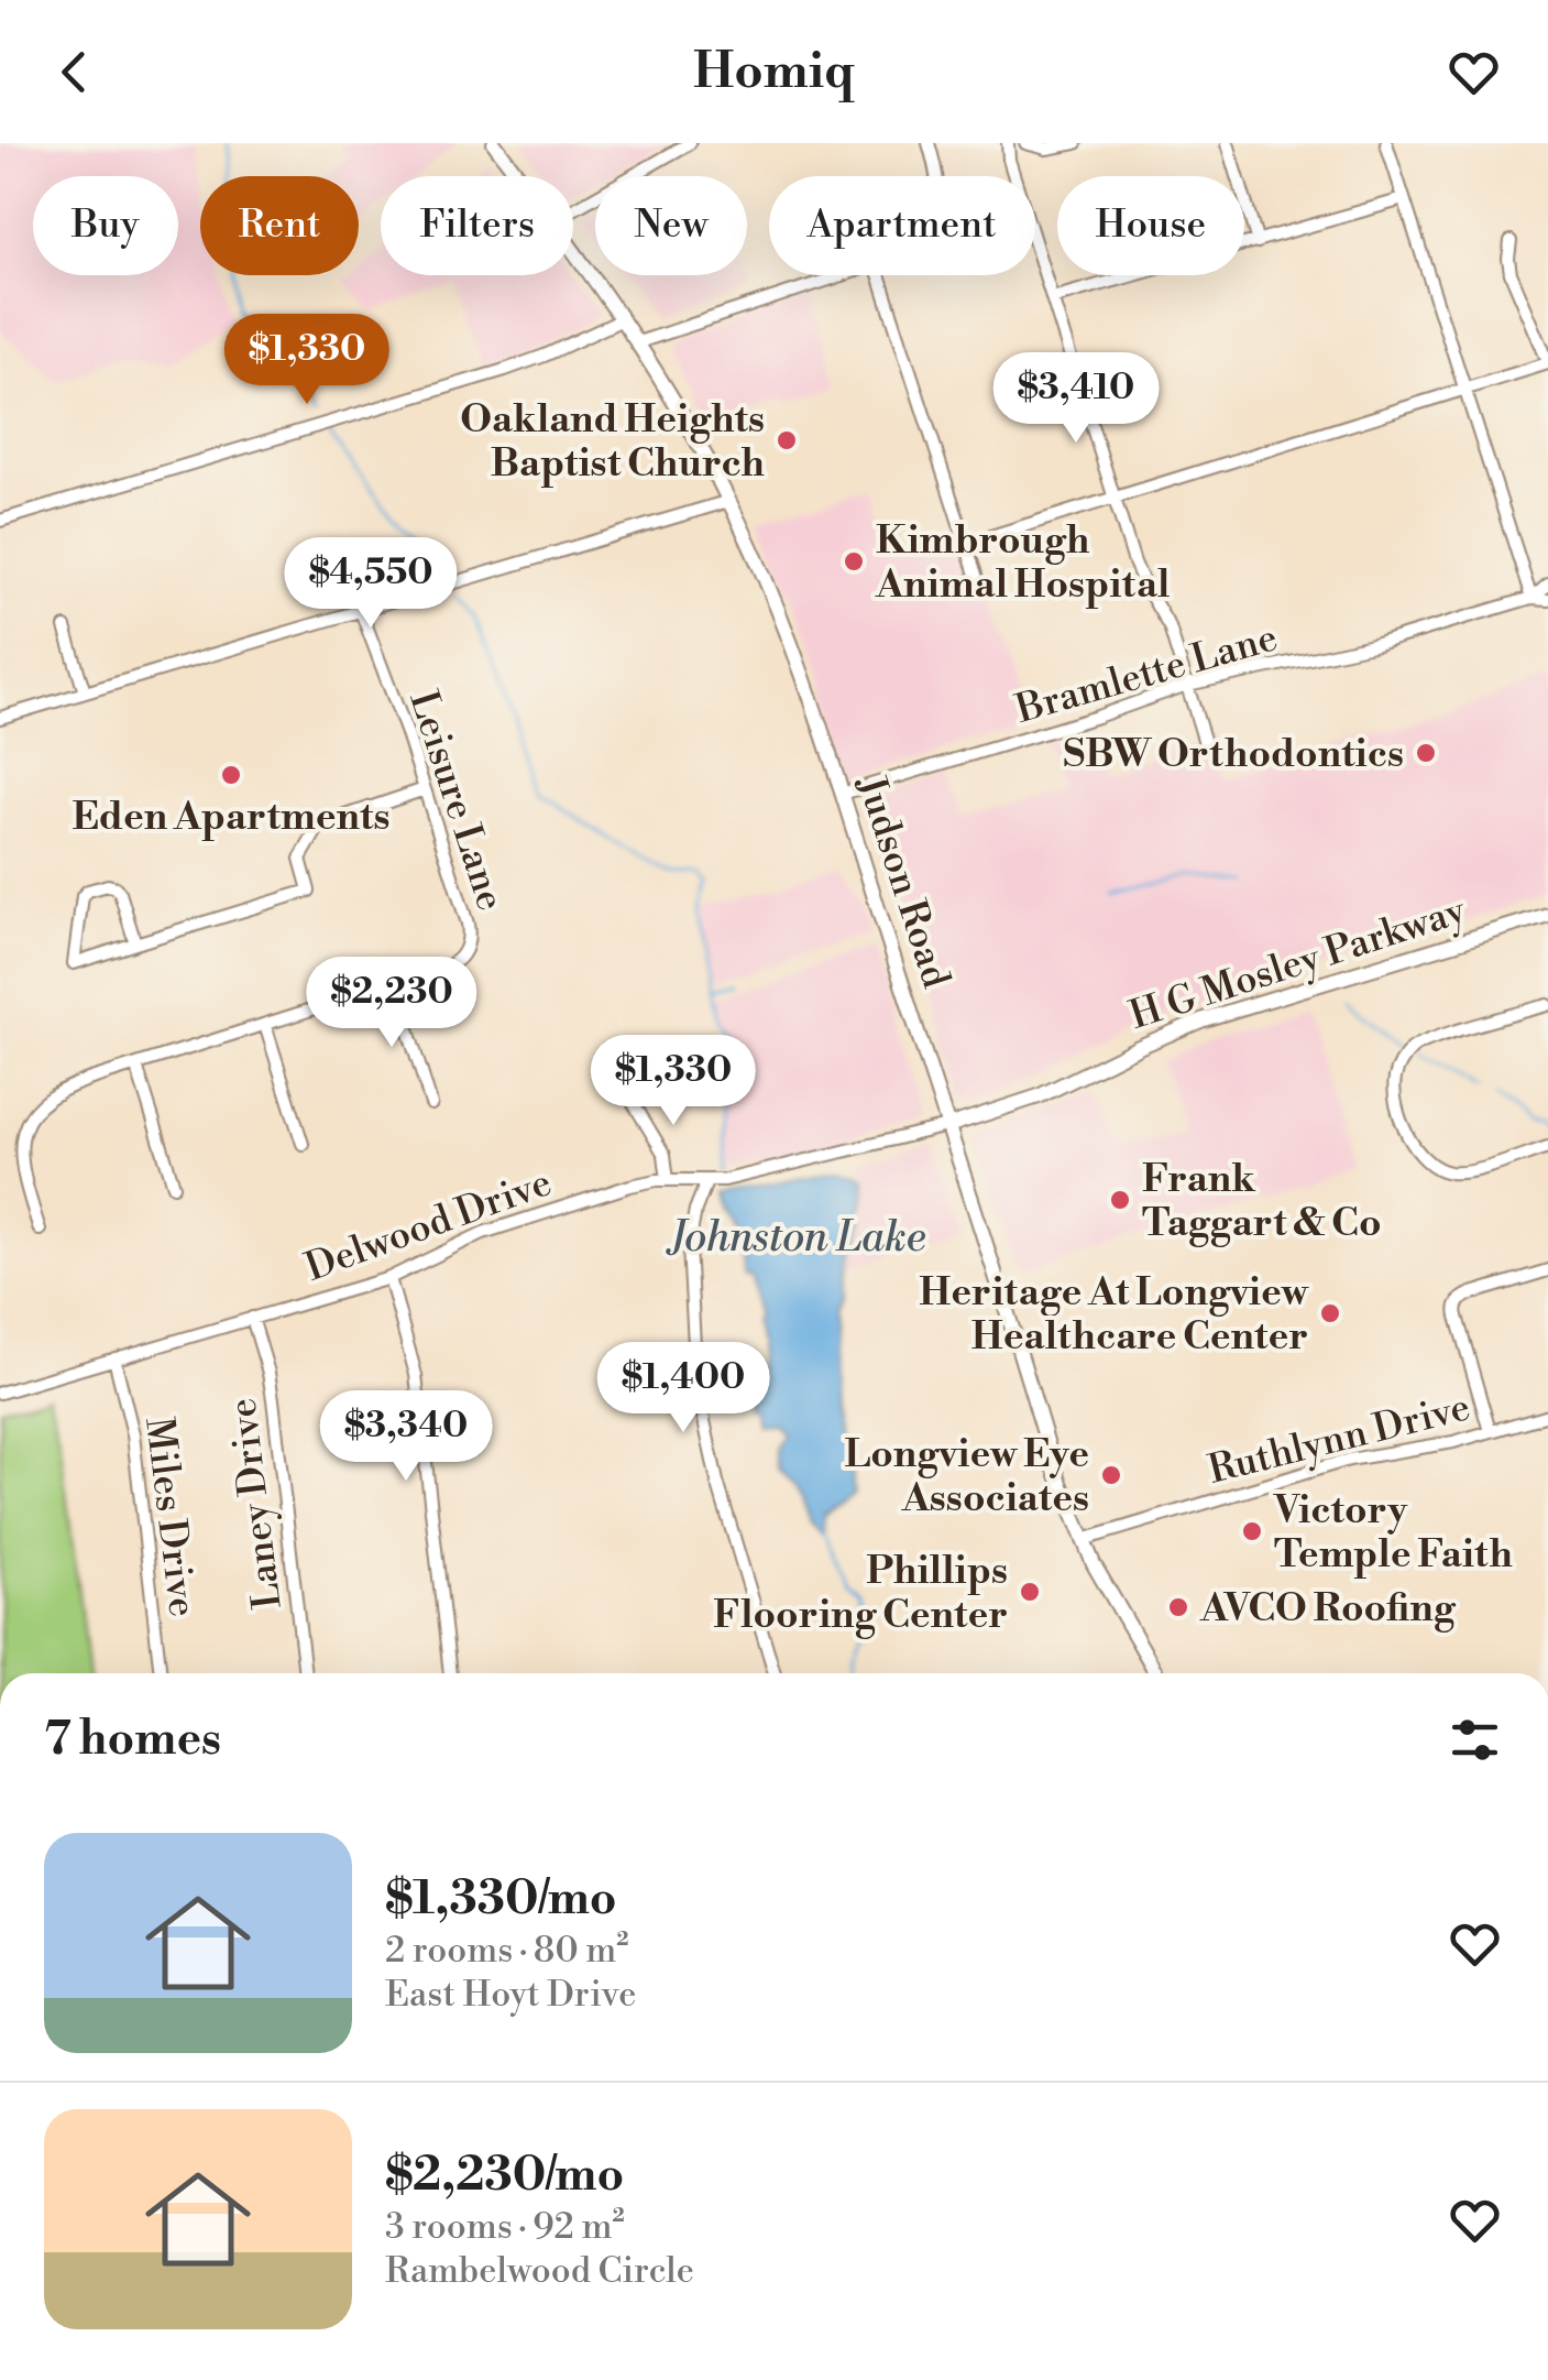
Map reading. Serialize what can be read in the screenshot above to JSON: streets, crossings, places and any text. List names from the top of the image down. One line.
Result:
{"streets":{"main road":["Judson Road","H G Mosley Parkway"],"street":["Bramlette Lane","Leisure Lane","Delwood Drive","Ruthlynn Drive","Laney Drive","Miles Drive"]},"crossings":[["Bramlette Lane","Judson Road"],["Judson Road","H G Mosley Parkway"],["Judson Road","Delwood Drive"],["Judson Road","Ruthlynn Drive"],["H G Mosley Parkway","Delwood Drive"],["Delwood Drive","Laney Drive"],["Delwood Drive","Miles Drive"]],"water":["Johnston Lake"],"places":["Oakland Heights Baptist Church","Kimbrough Animal Hospital","SBW Orthodontics","Eden Apartments","Frank Taggart & Co","Heritage At Longview Healthcare Center","Longview Eye Associates","Victory Temple Faith","Phillips Flooring Center","AVCO Roofing"],"page":{"header":"Homiq","chip":["Buy","Rent","Filters","New","Apartment","House"],"price":["$1,330","$3,410","$4,550","$2,230","$1,330","$1,400","$3,340"],"heading":"7 homes","list":[{"name":"$1,330/mo","note":"2 rooms · 80 m² · East Hoyt Drive"},{"name":"$2,230/mo","note":"3 rooms · 92 m² · Rambelwood Circle"}]}}
